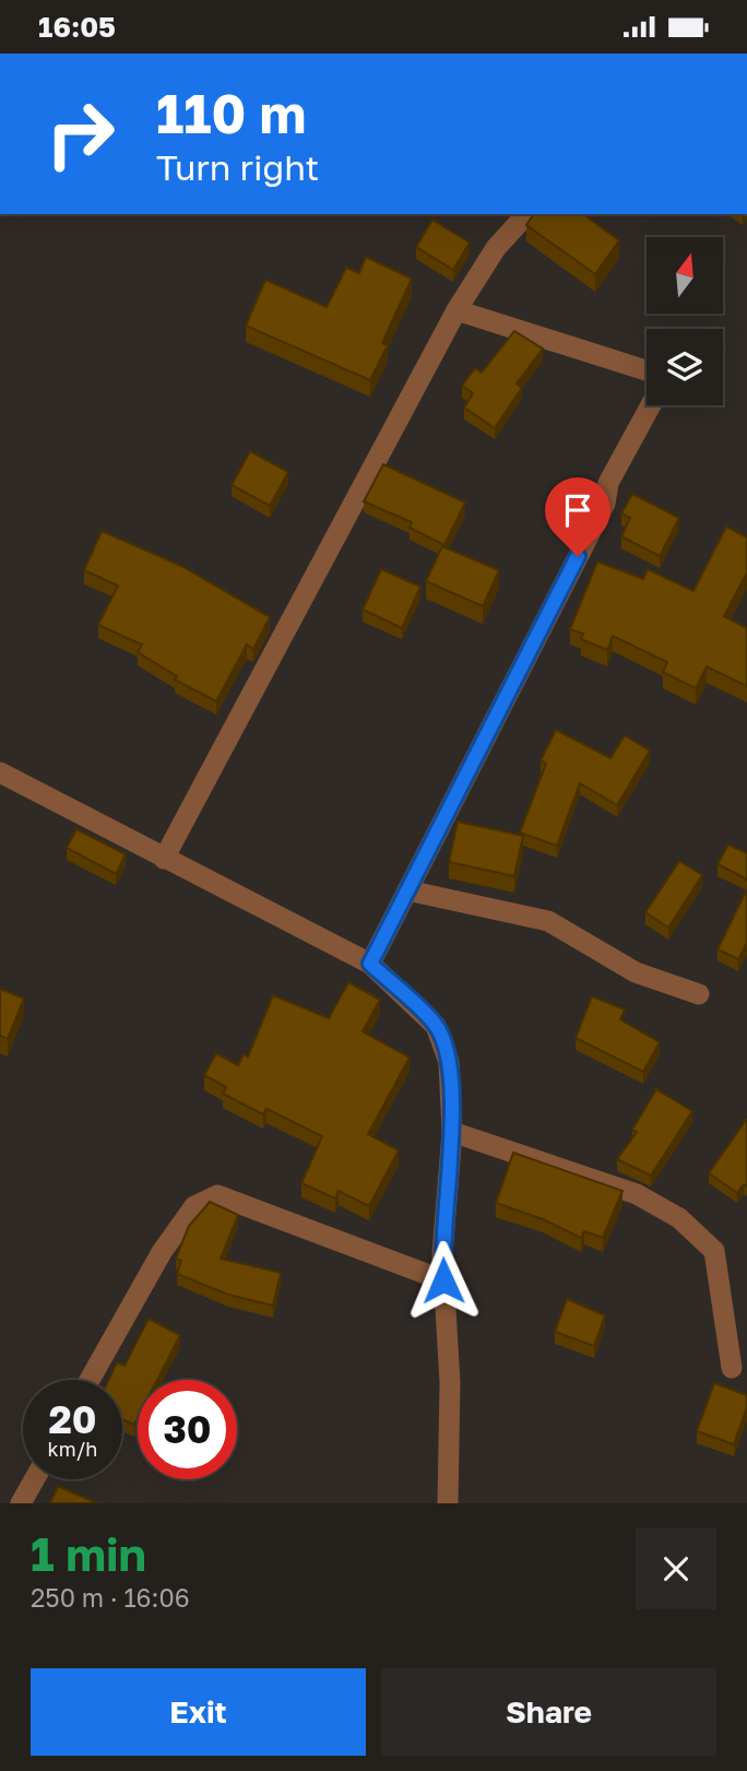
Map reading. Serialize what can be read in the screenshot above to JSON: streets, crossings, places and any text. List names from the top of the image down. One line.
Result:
{"north":"top","page":{"status":"16:05","turn":["110 m","Turn right"],"speed":"20 km/h","limit":"30","heading":["1 min","250 m · 16:06"],"buttons":["Exit","Share"]}}
